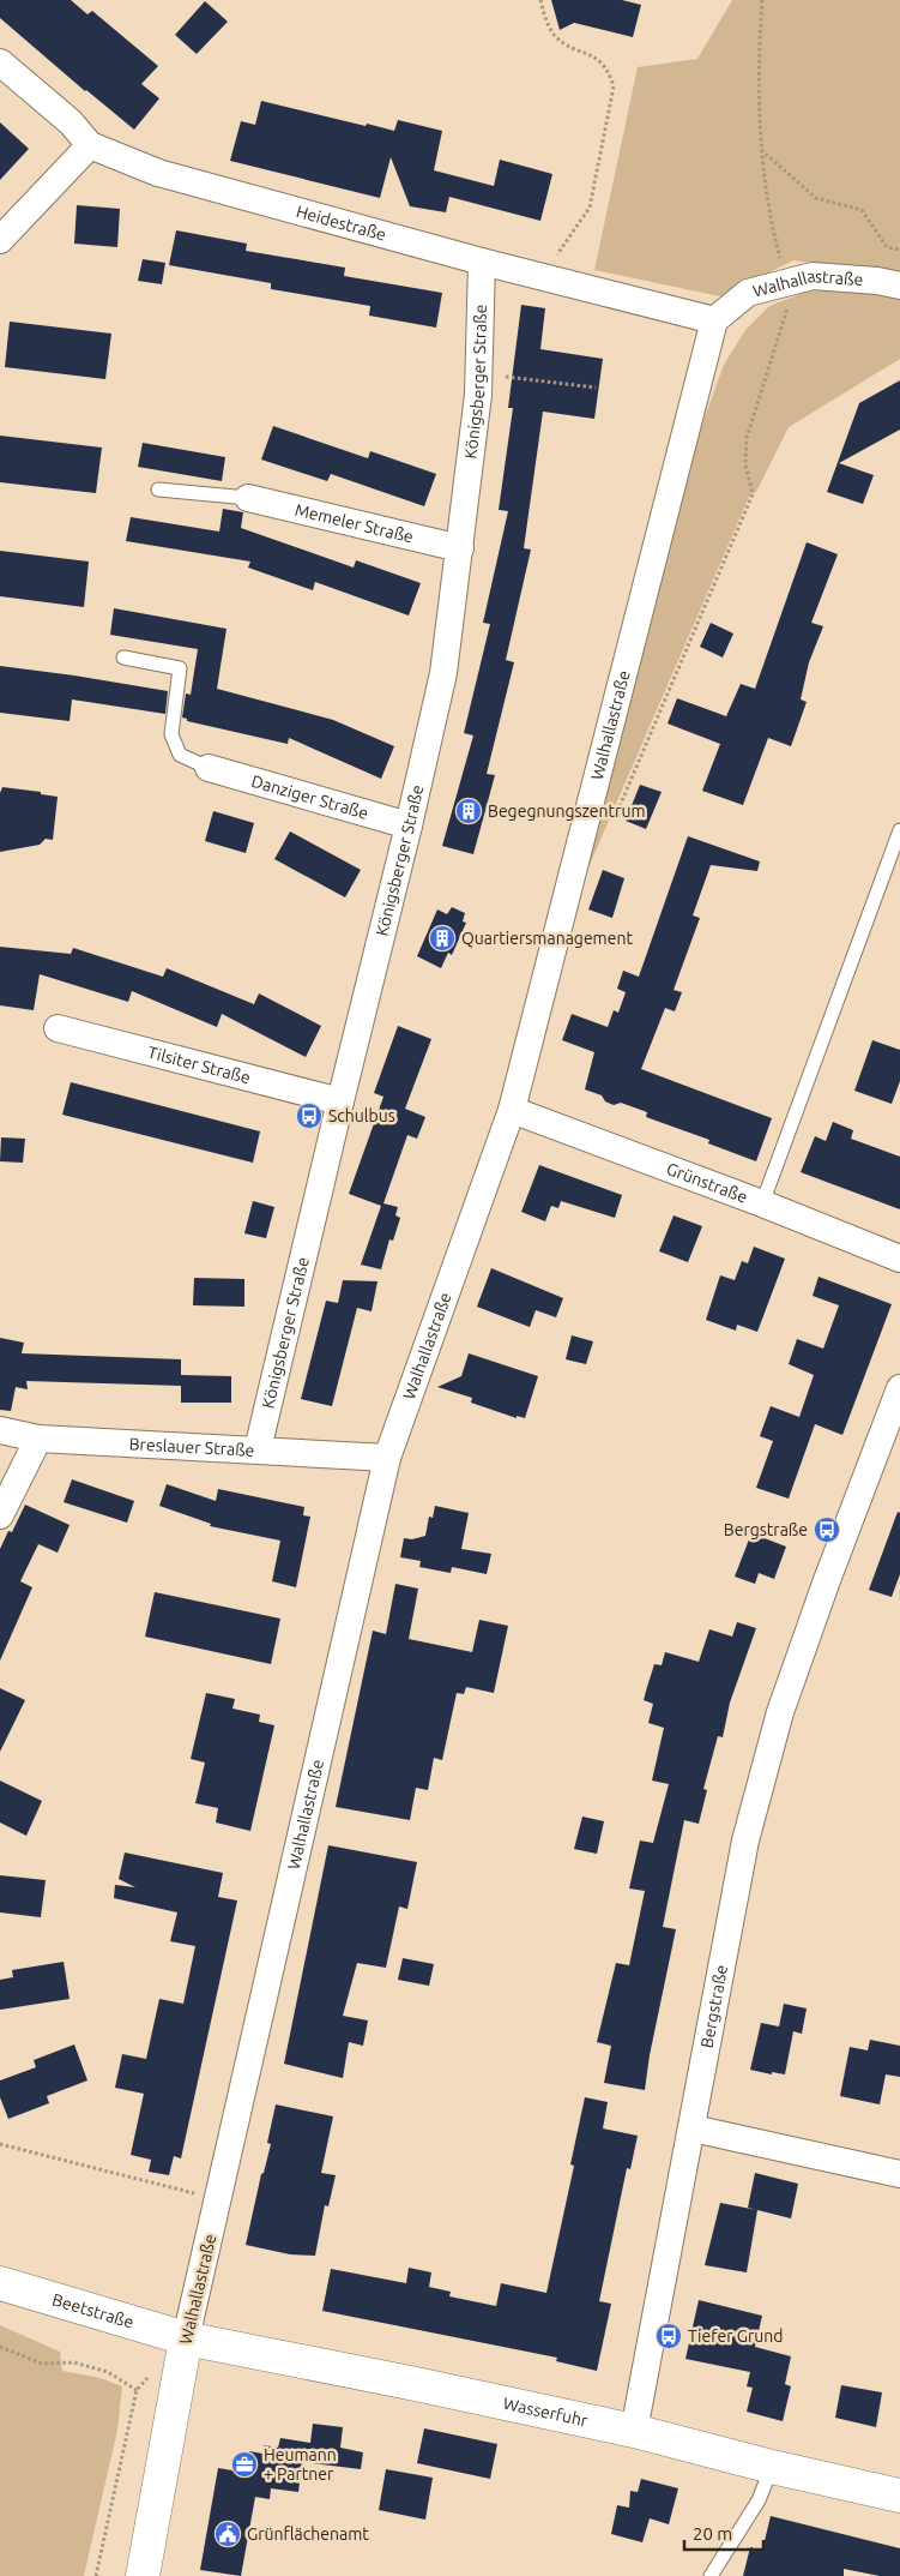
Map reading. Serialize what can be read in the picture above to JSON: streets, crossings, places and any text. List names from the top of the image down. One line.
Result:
{"streets":{"main road":["Walhallastraße","Beetstraße","Wasserfuhr"],"street":["Heidestraße","Königsberger Straße","Memeler Straße","Danziger Straße","Tilsiter Straße","Grünstraße","Breslauer Straße","Bergstraße"]},"crossings":[["Heidestraße","Walhallastraße"],["Heidestraße","Königsberger Straße"],["Walhallastraße","Grünstraße"],["Walhallastraße","Breslauer Straße"],["Walhallastraße","Beetstraße"],["Walhallastraße","Wasserfuhr"],["Königsberger Straße","Memeler Straße"],["Königsberger Straße","Danziger Straße"],["Königsberger Straße","Tilsiter Straße"],["Königsberger Straße","Breslauer Straße"],["Bergstraße","Wasserfuhr"],["Beetstraße","Wasserfuhr"]],"places":{"building":["Begegnungszentrum","Quartiersmanagement"],"bus stop":["Schulbus","Bergstraße","Tiefer Grund"],"office":["Heumann + Partner"],"public building":["Grünflächenamt"]},"scale_bar":"20 m"}
